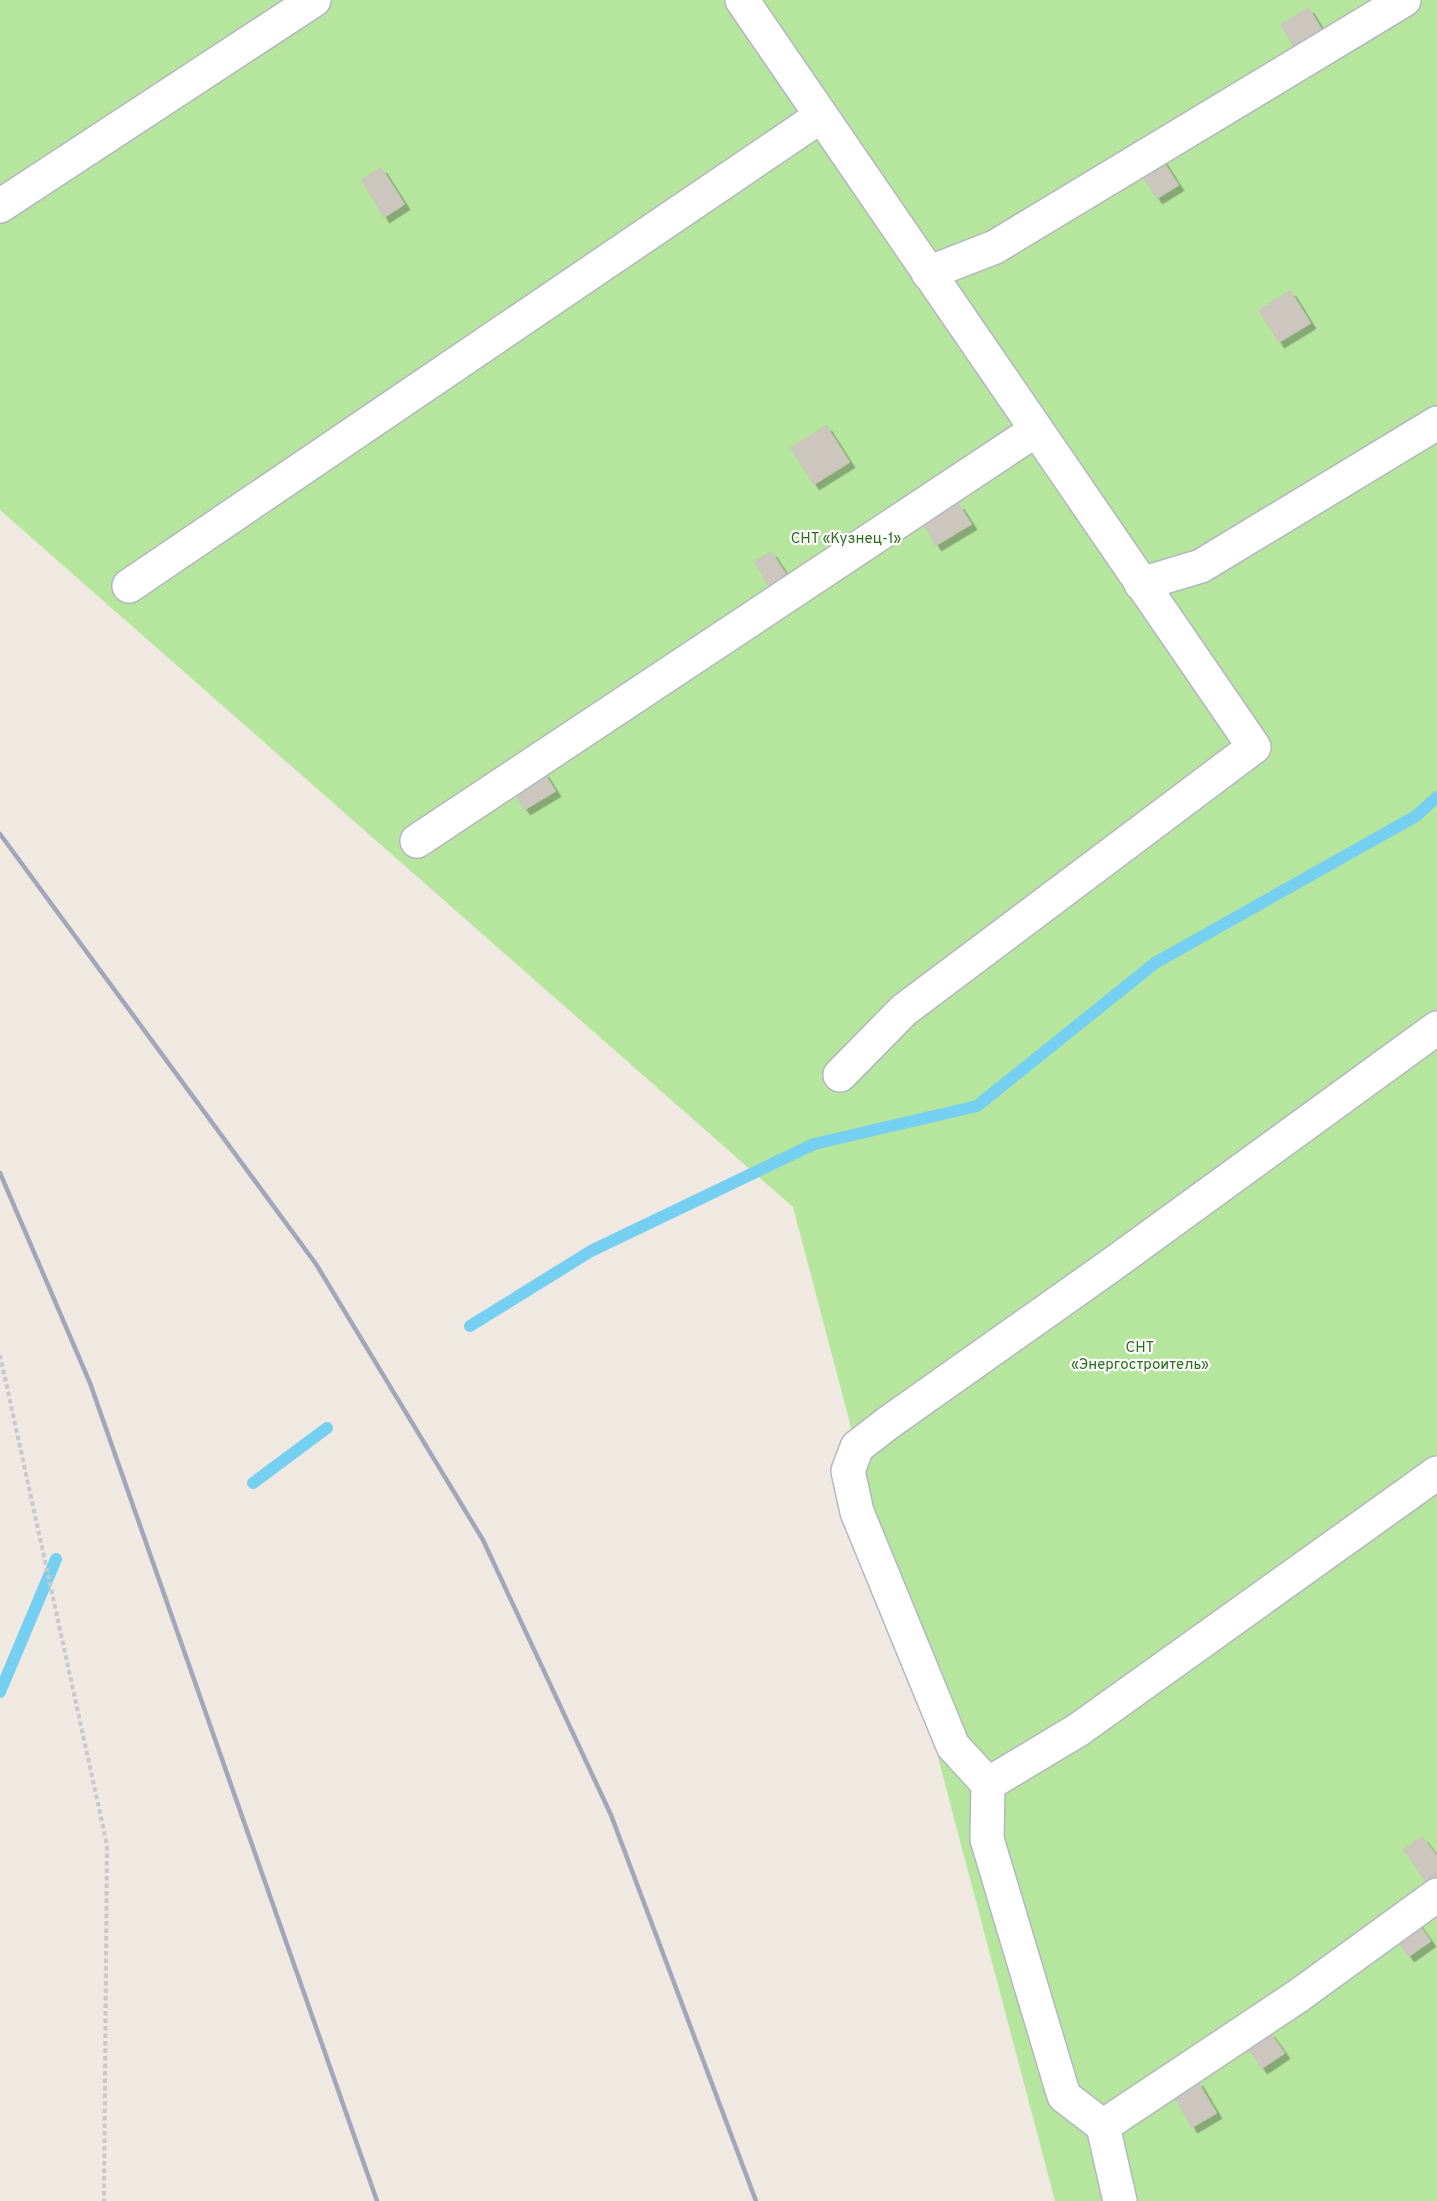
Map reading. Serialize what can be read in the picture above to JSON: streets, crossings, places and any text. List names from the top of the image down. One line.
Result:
{"parks":["СНТ «Кузнец-1»","СНТ «Энергостроитель»"]}
